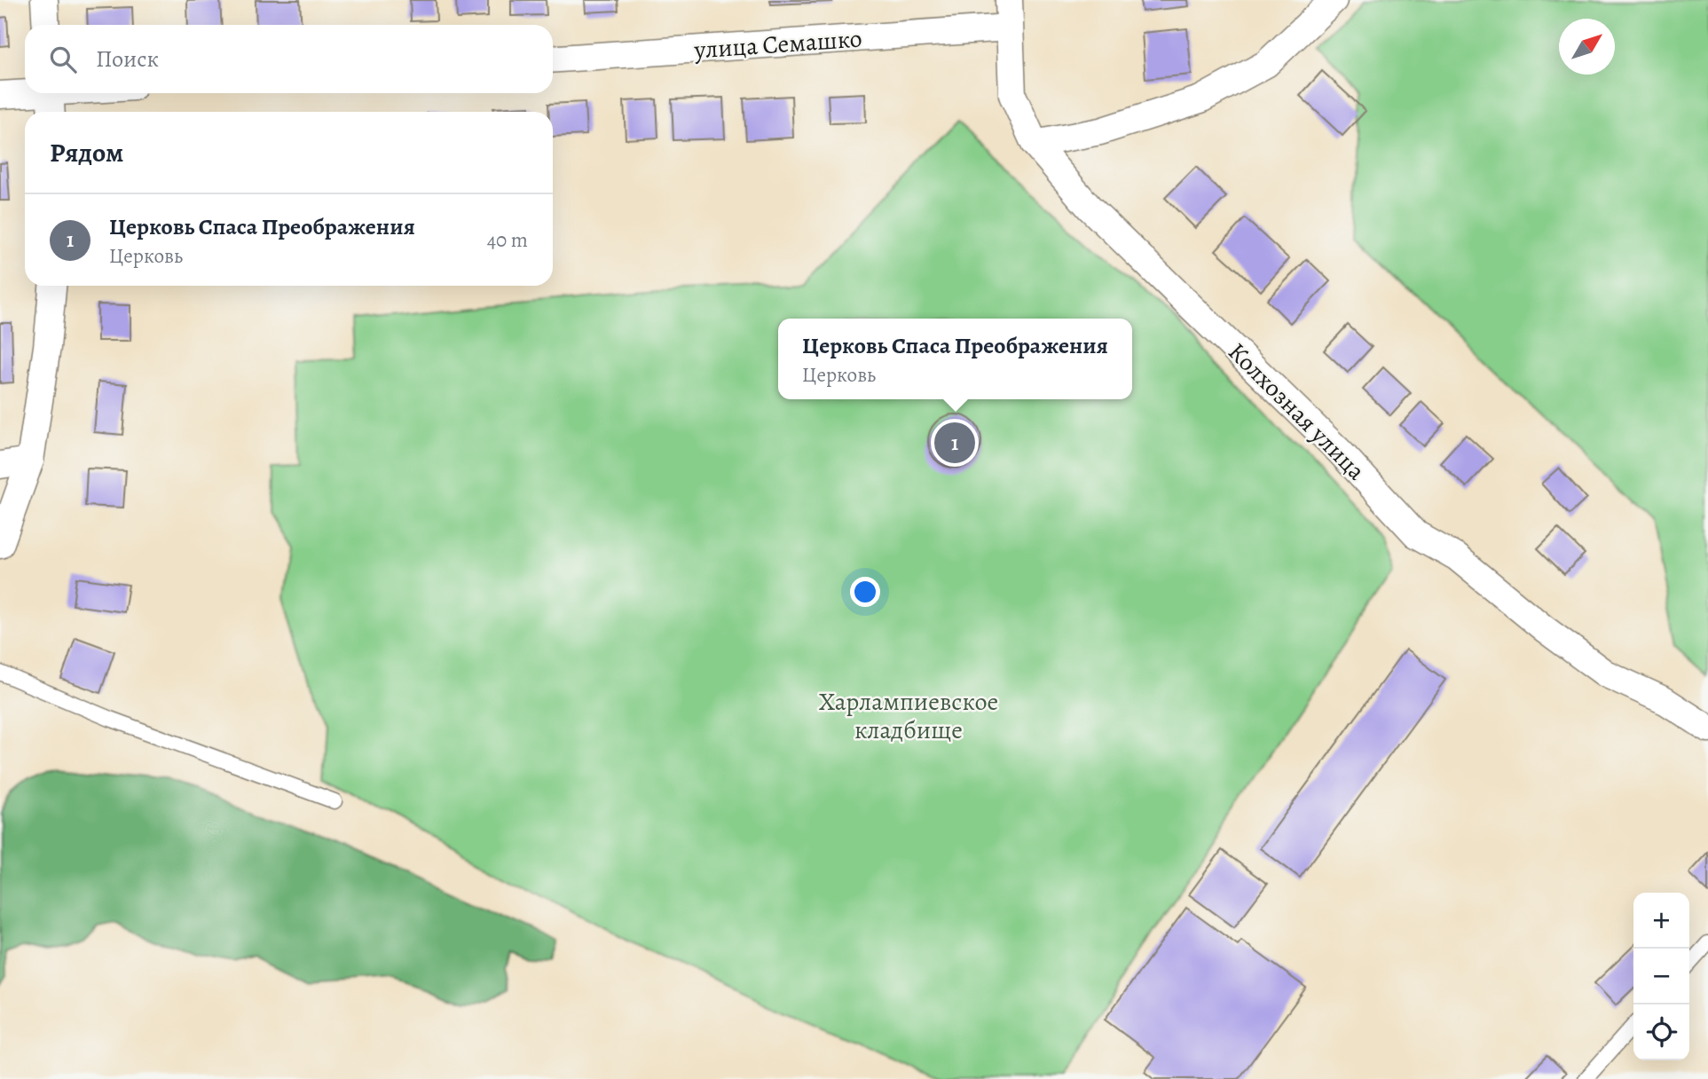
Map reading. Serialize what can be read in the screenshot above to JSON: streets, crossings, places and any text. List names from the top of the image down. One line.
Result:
{"streets":{"street":["улица Семашко","Колхозная улица"]},"crossings":[["улица Семашко","Колхозная улица"]],"parks":["Харлампиевское кладбище"],"north":"top right","page":{"search":"Поиск","heading":"Рядом","list":[{"mark":"1","name":"Церковь Спаса Преображения","note":"Церковь","value":"40 m"}],"popup":["Церковь Спаса Преображения","Церковь"],"pins":"1","map_buttons":["+","−"]}}
